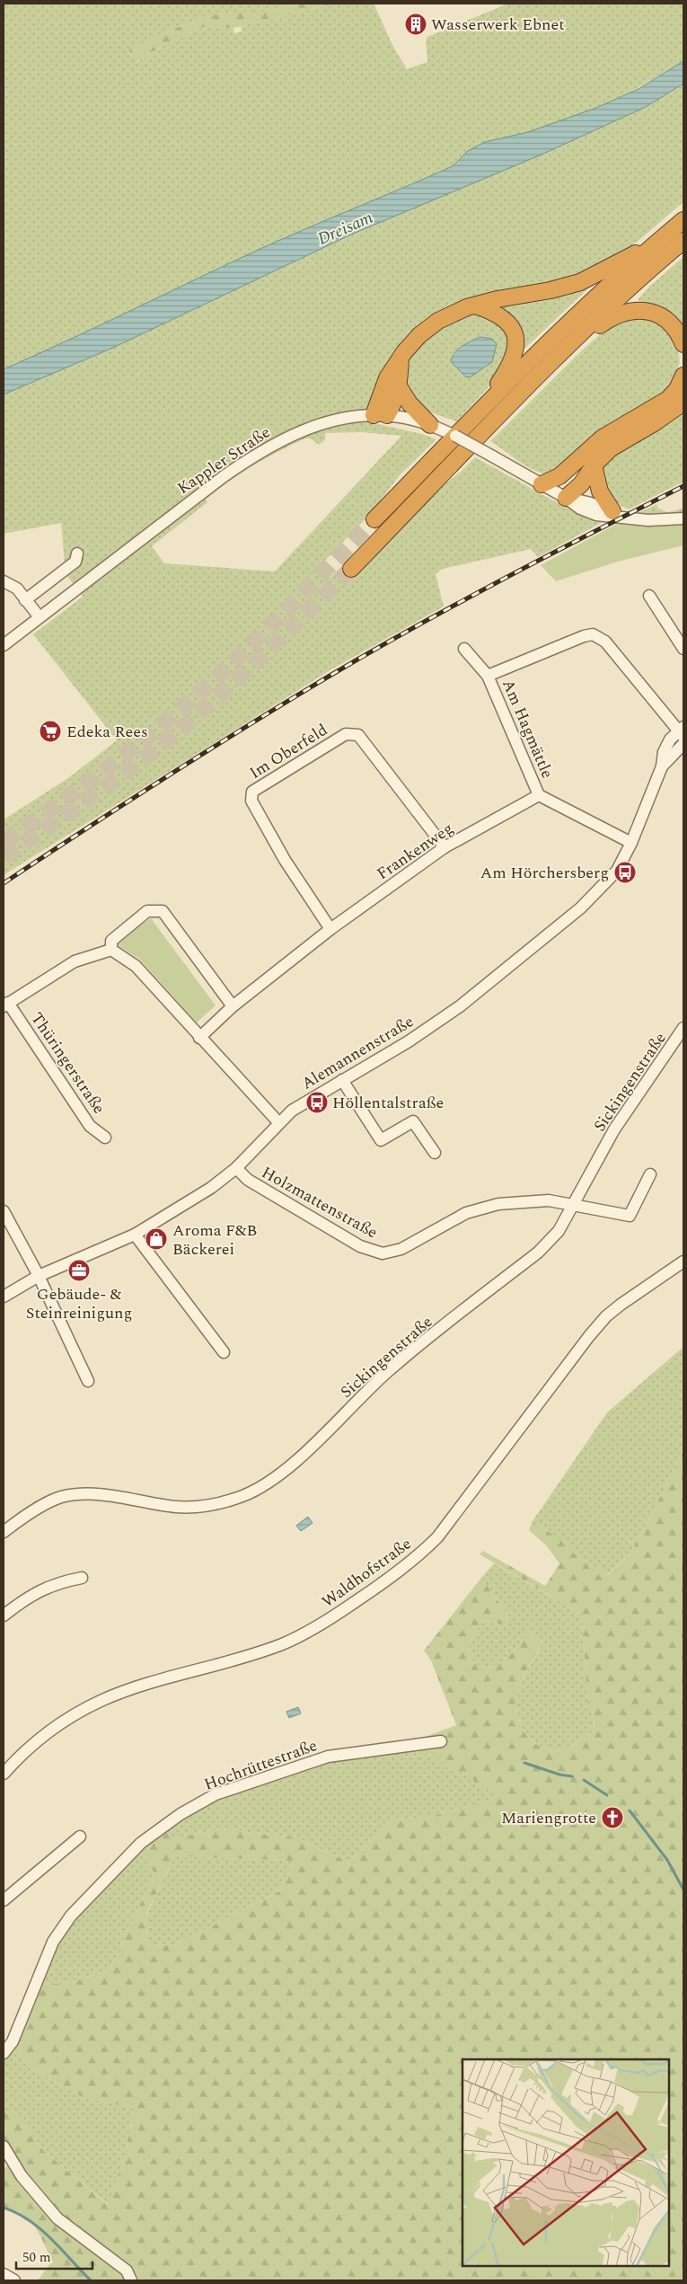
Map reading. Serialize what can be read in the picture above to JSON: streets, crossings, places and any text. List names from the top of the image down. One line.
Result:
{"streets":{"street":["Kappler Straße","Am Hagmättle","Im Oberfeld","Frankenweg","Alemannenstraße","Thüringerstraße","Sickingenstraße","Holzmattenstraße","Waldhofstraße","Hochrüttestraße"]},"crossings":[["Am Hagmättle","Frankenweg"],["Am Hagmättle","Alemannenstraße"],["Im Oberfeld","Frankenweg"],["Alemannenstraße","Holzmattenstraße"],["Sickingenstraße","Holzmattenstraße"]],"water":["Dreisam"],"places":{"building":["Wasserwerk Ebnet"],"supermarket":["Edeka Rees"],"bus stop":["Am Hörchersberg","Höllentalstraße"],"shop":["Aroma F&B Bäckerei"],"office":["Gebäude- & Steinreinigung"],"church":["Mariengrotte"]},"scale_bar":"50 m"}
